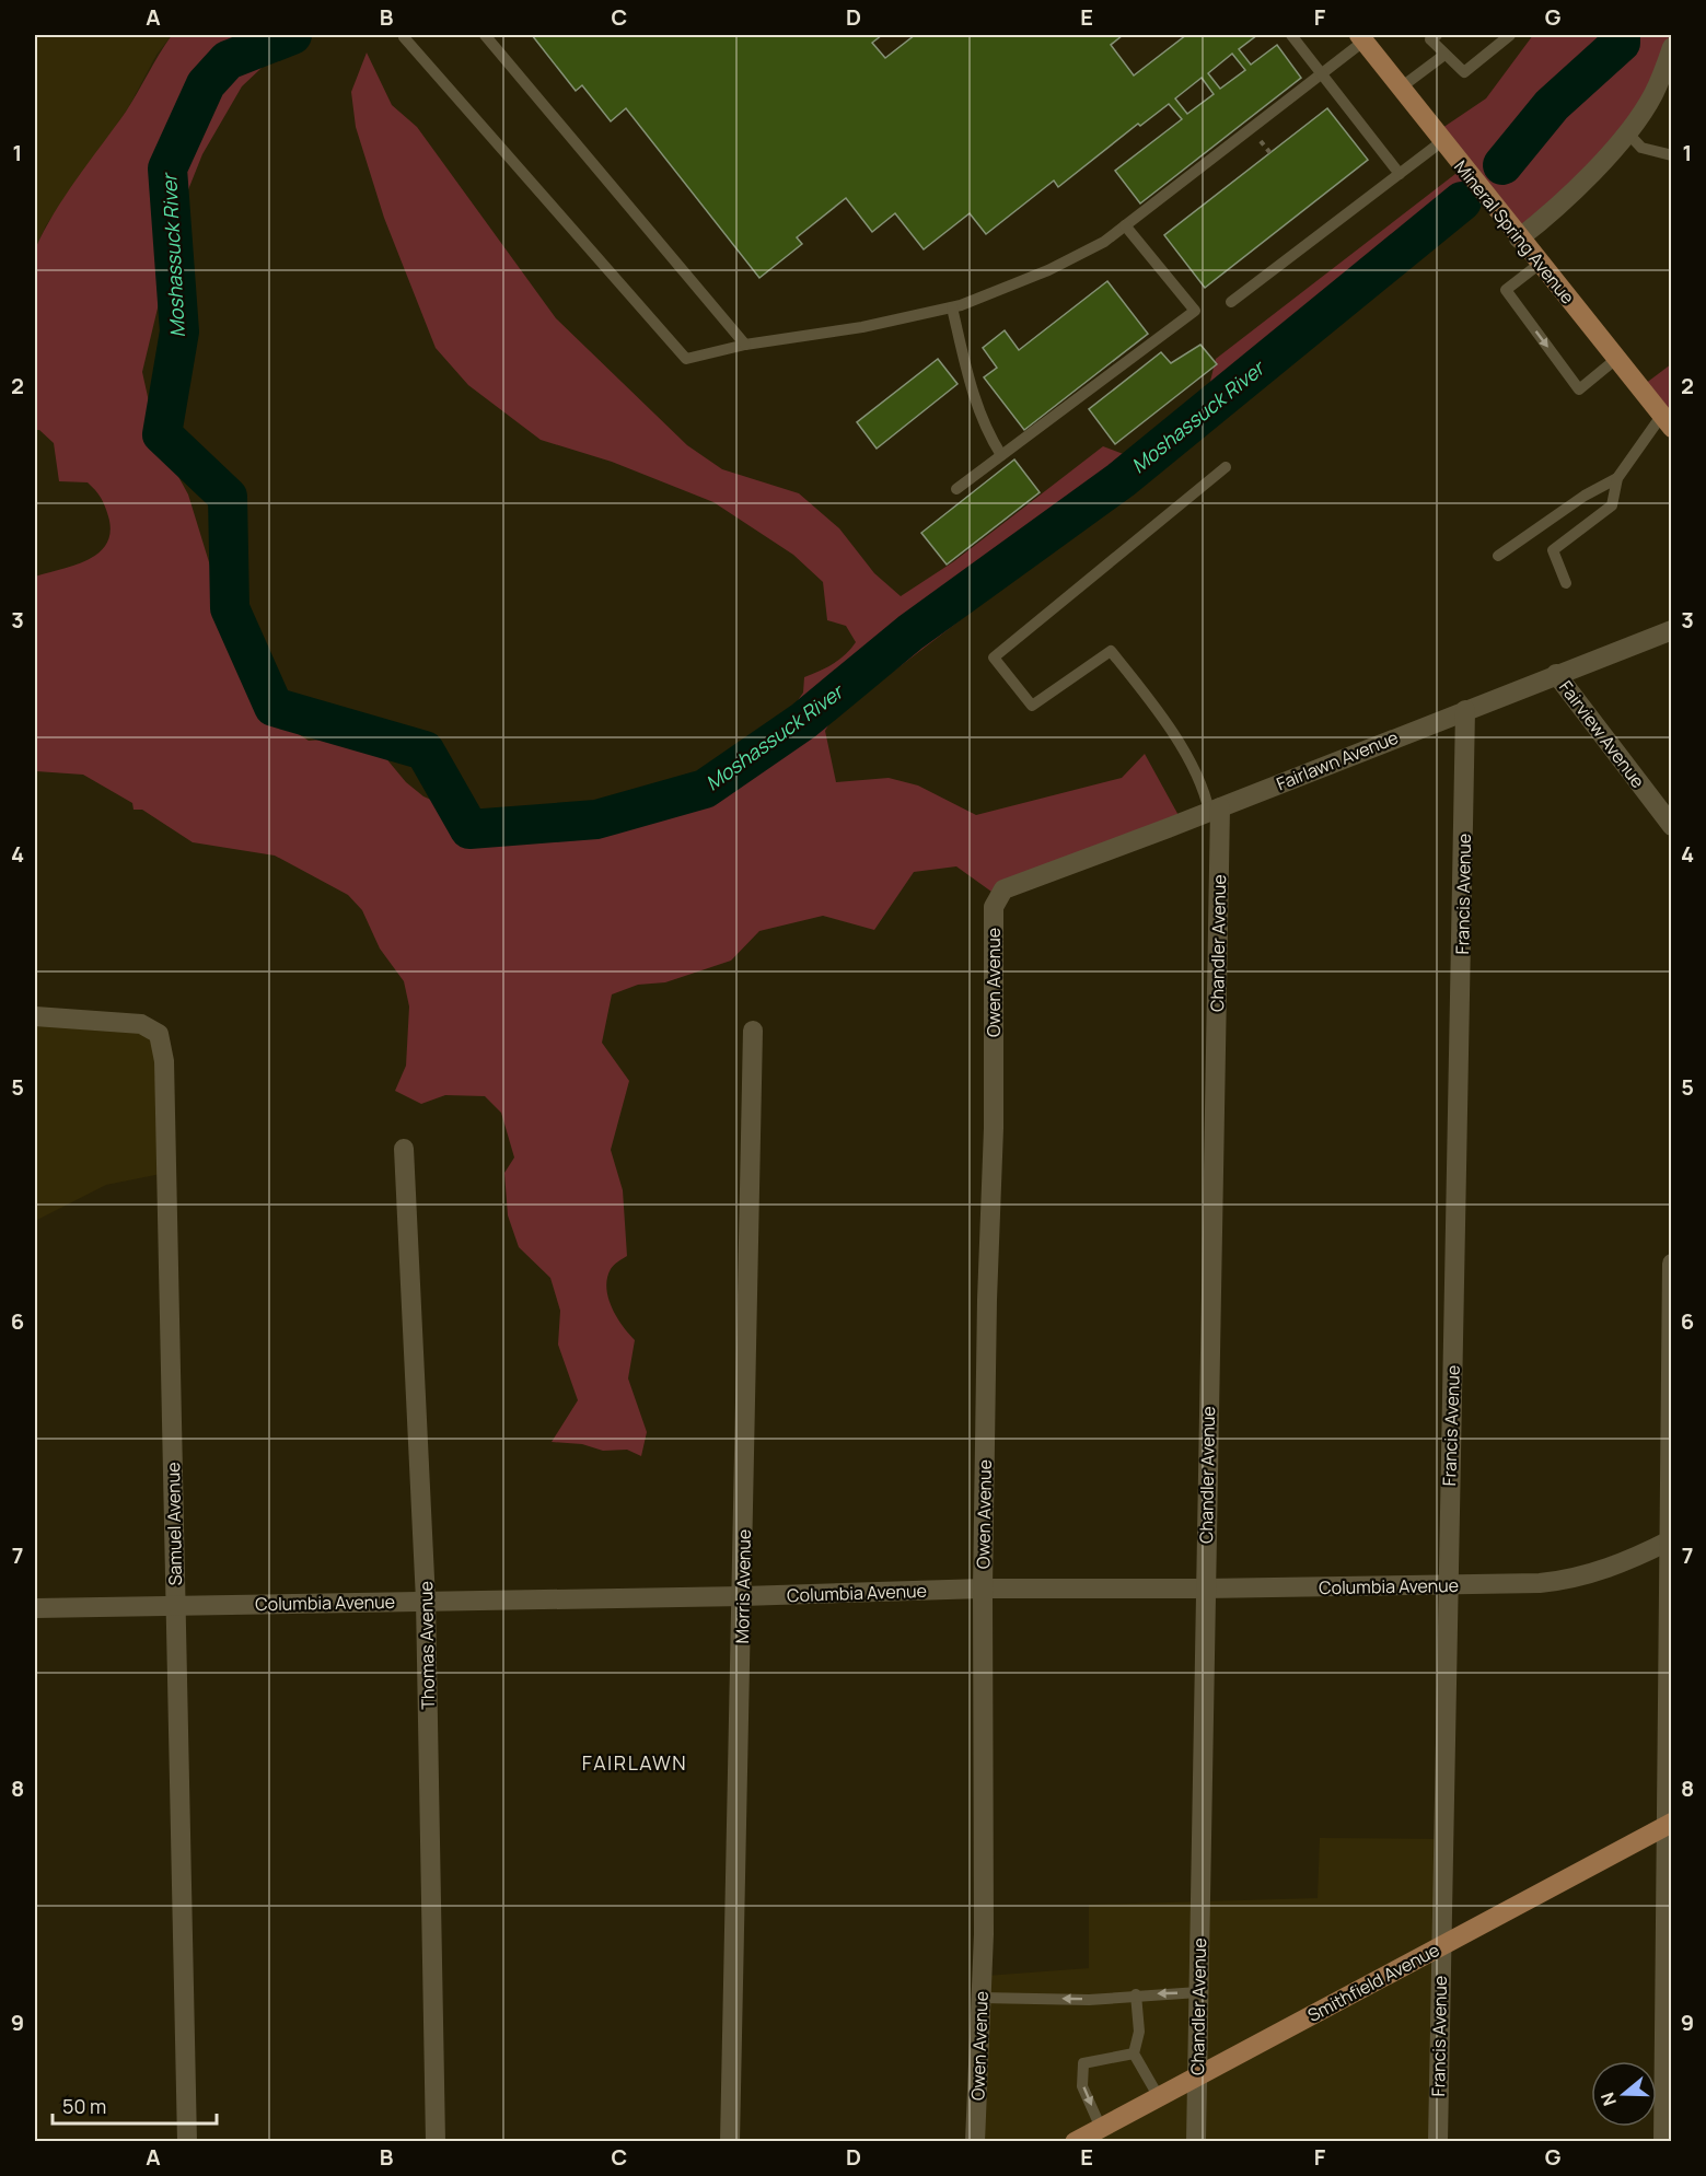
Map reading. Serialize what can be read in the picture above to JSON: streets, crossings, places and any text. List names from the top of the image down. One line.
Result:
{"streets":{"main road":["Mineral Spring Avenue","Smithfield Avenue"],"street":["Fairview Avenue","Fairlawn Avenue","Francis Avenue","Chandler Avenue","Owen Avenue","Samuel Avenue","Morris Avenue","Columbia Avenue","Thomas Avenue"]},"crossings":[["Fairview Avenue","Fairlawn Avenue"],["Fairlawn Avenue","Francis Avenue"],["Fairlawn Avenue","Chandler Avenue"],["Fairlawn Avenue","Owen Avenue"],["Francis Avenue","Columbia Avenue"],["Francis Avenue","Smithfield Avenue"],["Chandler Avenue","Columbia Avenue"],["Chandler Avenue","Smithfield Avenue"],["Owen Avenue","Columbia Avenue"],["Samuel Avenue","Columbia Avenue"],["Morris Avenue","Columbia Avenue"],["Columbia Avenue","Thomas Avenue"]],"districts":["FAIRLAWN"],"water":["Moshassuck River"],"scale_bar":"50 m","north":"left","grid":{"columns":["A","B","C","D","E","F","G"],"rows":["1","2","3","4","5","6","7","8","9"]}}
